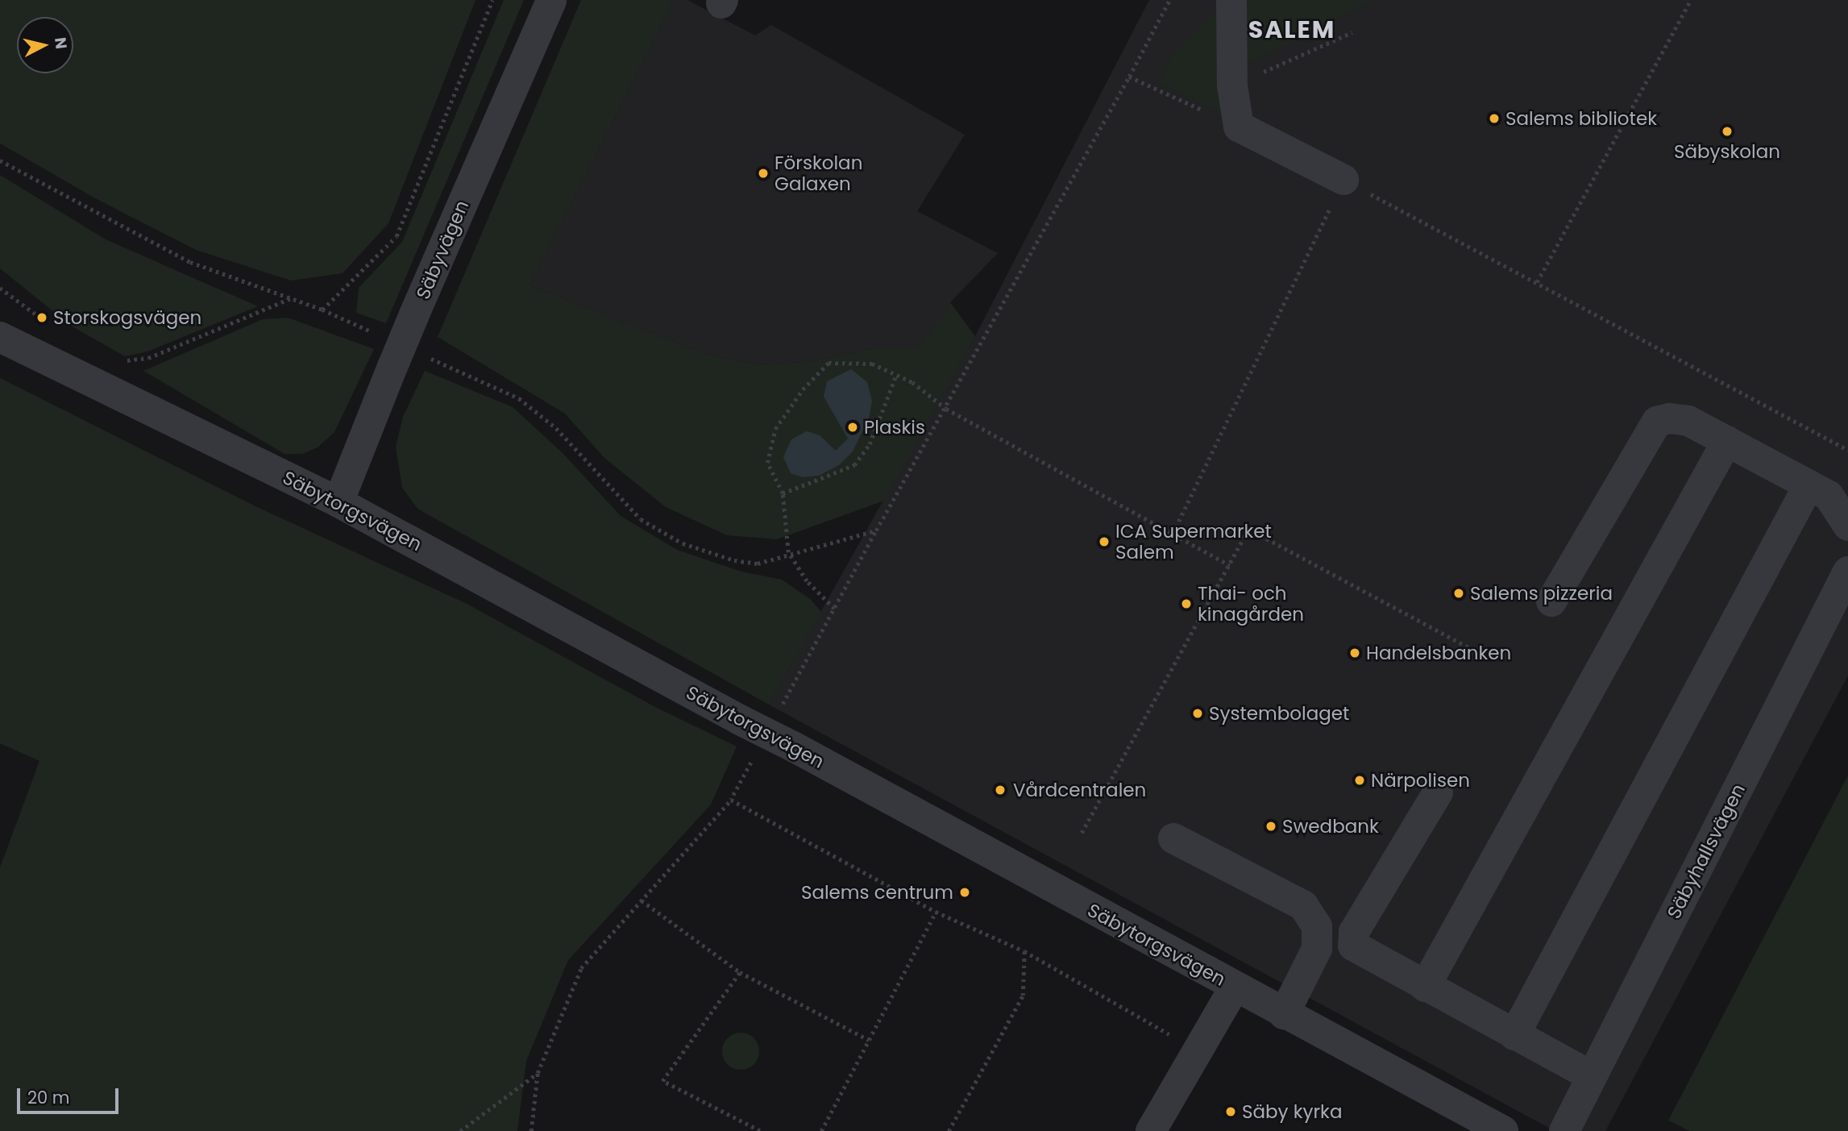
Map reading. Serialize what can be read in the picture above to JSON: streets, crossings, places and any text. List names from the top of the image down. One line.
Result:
{"streets":{"street":["Säbyvägen","Säbytorgsvägen","Säbyhallsvägen"]},"crossings":[["Säbyvägen","Säbytorgsvägen"]],"districts":["SALEM"],"places":["Salems bibliotek","Säbyskolan","Förskolan Galaxen","Storskogsvägen","Plaskis","ICA Supermarket Salem","Salems pizzeria","Thai- och kinagården","Handelsbanken","Systembolaget","Närpolisen","Vårdcentralen","Swedbank","Salems centrum","Säby kyrka"],"scale_bar":"20 m","north":"right"}
